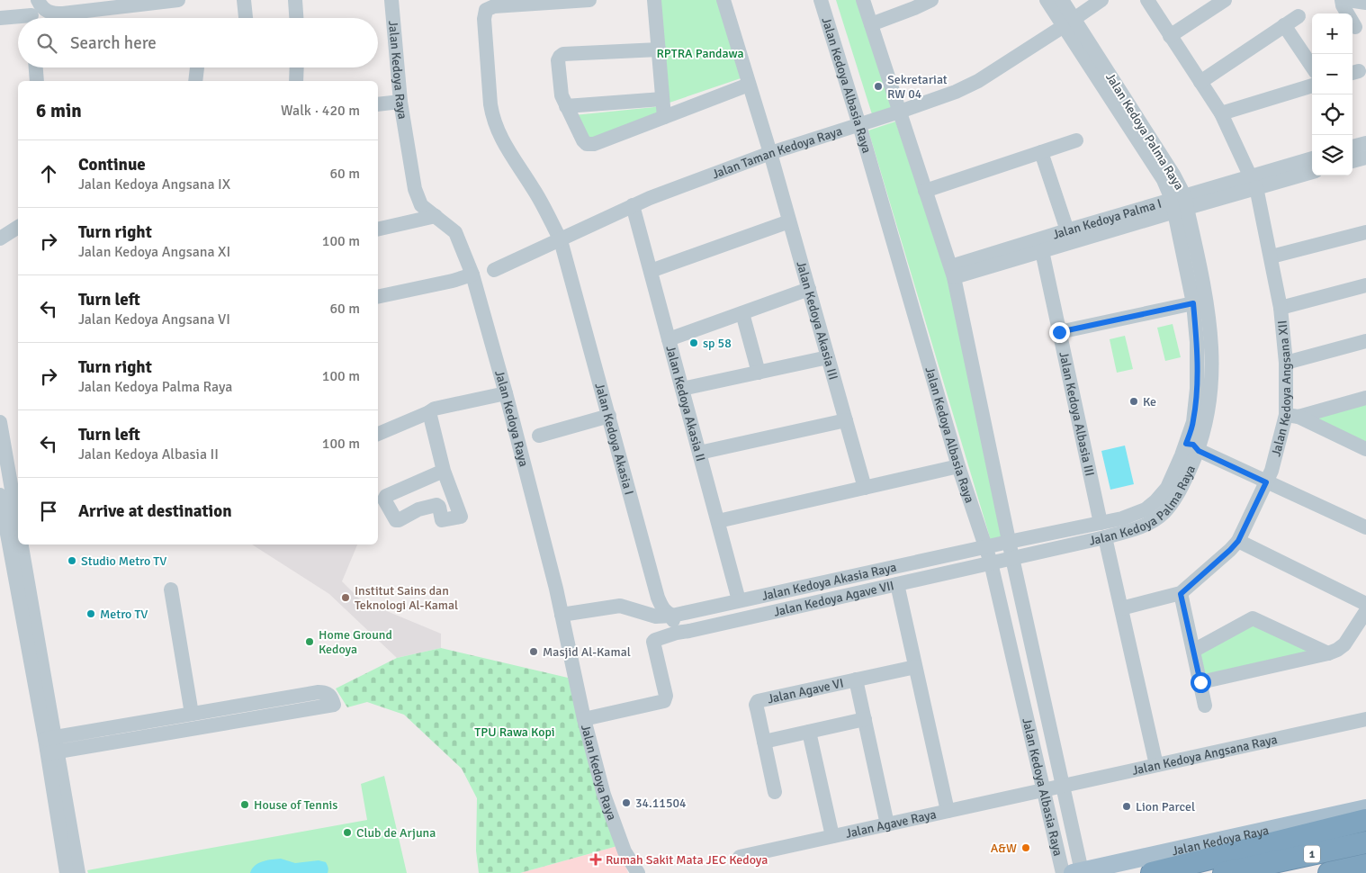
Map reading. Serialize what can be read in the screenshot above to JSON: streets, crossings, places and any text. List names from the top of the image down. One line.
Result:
{"streets":{"highway":["1"],"main road":["Jalan Kedoya Raya"],"street":["Jalan Kedoya Albasia Raya","Jalan Kedoya Palma Raya","Jalan Taman Kedoya Raya","Jalan Kedoya Palma I","Jalan Kedoya Akasia III","Jalan Kedoya Angsana XII","Jalan Kedoya Akasia II","Jalan Kedoya Albasia III","Jalan Kedoya Akasia I","Jalan Kedoya Akasia Raya","Jalan Kedoya Agave VII","Jalan Agave VI","Jalan Kedoya Angsana Raya","Jalan Agave Raya"]},"crossings":[["Jalan Kedoya Raya","Jalan Kedoya Albasia Raya"],["Jalan Kedoya Raya","Jalan Kedoya Akasia Raya"],["Jalan Kedoya Raya","Jalan Kedoya Agave VII"],["Jalan Kedoya Albasia Raya","Jalan Kedoya Palma Raya"],["Jalan Kedoya Albasia Raya","Jalan Taman Kedoya Raya"],["Jalan Kedoya Albasia Raya","Jalan Kedoya Palma I"],["Jalan Kedoya Albasia Raya","Jalan Kedoya Akasia Raya"],["Jalan Kedoya Albasia Raya","Jalan Kedoya Agave VII"],["Jalan Kedoya Albasia Raya","Jalan Kedoya Angsana Raya"],["Jalan Kedoya Albasia Raya","Jalan Agave Raya"],["Jalan Kedoya Palma Raya","Jalan Taman Kedoya Raya"],["Jalan Kedoya Palma Raya","Jalan Kedoya Palma I"],["Jalan Kedoya Palma Raya","Jalan Kedoya Albasia III"],["Jalan Kedoya Palma Raya","Jalan Kedoya Akasia Raya"],["Jalan Kedoya Palma Raya","Jalan Kedoya Agave VII"],["Jalan Taman Kedoya Raya","Jalan Kedoya Akasia III"],["Jalan Taman Kedoya Raya","Jalan Kedoya Akasia II"],["Jalan Taman Kedoya Raya","Jalan Kedoya Akasia I"],["Jalan Kedoya Palma I","Jalan Kedoya Angsana XII"],["Jalan Kedoya Palma I","Jalan Kedoya Albasia III"],["Jalan Kedoya Akasia II","Jalan Kedoya Akasia Raya"],["Jalan Kedoya Akasia I","Jalan Kedoya Akasia Raya"],["Jalan Kedoya Akasia I","Jalan Kedoya Agave VII"],["Jalan Kedoya Angsana Raya","Jalan Agave Raya"]],"parks":["RPTRA Pandawa","TPU Rawa Kopi"],"places":{"other":["Sekretariat RW 04","sp 58","Ke","Studio Metro TV","Institut Sains dan Teknologi Al-Kamal","Metro TV","Home Ground Kedoya","Masjid Al-Kamal","34.11504","House of Tennis","Lion Parcel","Club de Arjuna","A&W"],"health":["Rumah Sakit Mata JEC Kedoya"]},"page":{"map_buttons":["+","−"],"search":"Search here","heading":["6 min","Walk · 420 m"],"list":[["Continue","Jalan Kedoya Angsana IX","60 m"],["Turn right","Jalan Kedoya Angsana XI","100 m"],["Turn left","Jalan Kedoya Angsana VI","60 m"],["Turn right","Jalan Kedoya Palma Raya","100 m"],["Turn left","Jalan Kedoya Albasia II","100 m"],"Arrive at destination"]}}
